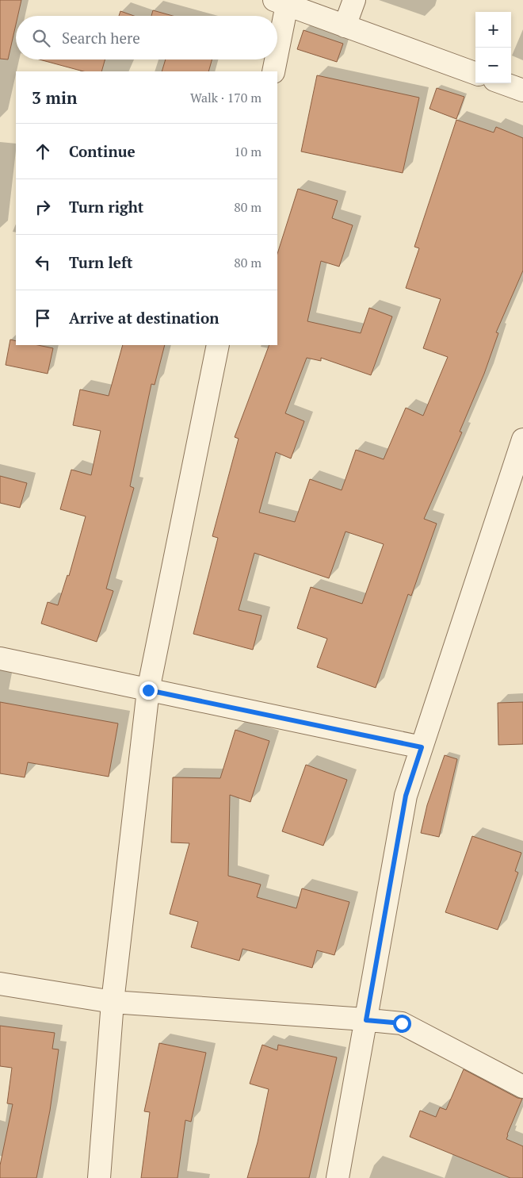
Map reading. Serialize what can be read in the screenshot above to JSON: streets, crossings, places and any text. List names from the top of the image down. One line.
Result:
{"page":{"map_buttons":["+","−"],"search":"Search here","heading":["3 min","Walk · 170 m"],"list":[["Continue","10 m"],["Turn right","80 m"],["Turn left","80 m"],"Arrive at destination"]}}
